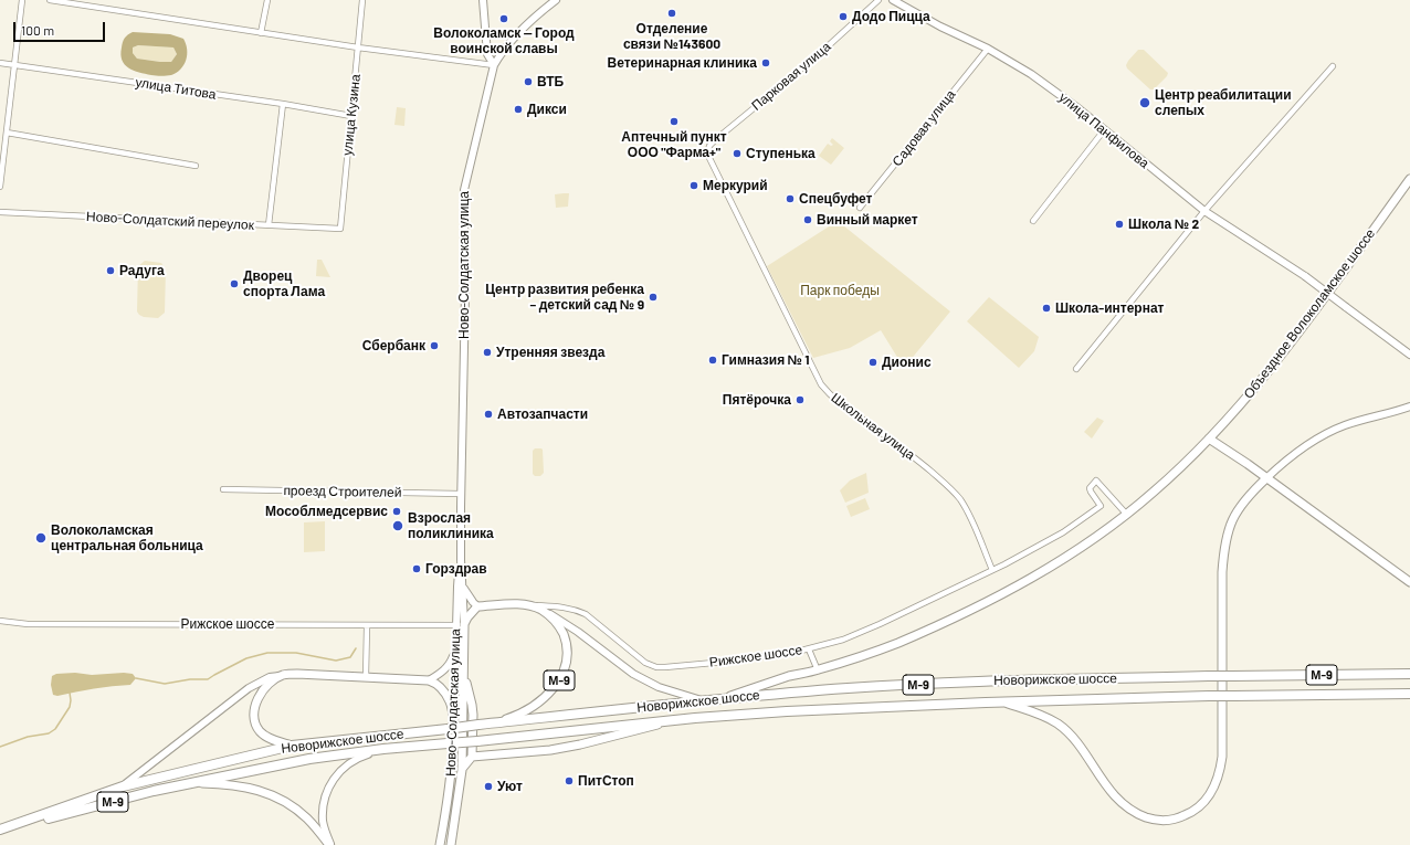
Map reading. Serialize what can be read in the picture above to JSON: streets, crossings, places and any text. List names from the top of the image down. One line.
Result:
{"streets":{"highway":["М-9","Новорижское шоссе"],"main road":["улица Панфилова","Ново-Солдатская улица","Объездное Волоколамское шоссе"],"street":["Парковая улица","улица Титова","улица Кузина","Садовая улица","Ново-Солдатский переулок","Школьная улица","проезд Строителей","Рижское шоссе"]},"crossings":[["Парковая улица","Школьная улица"],["улица Титова","улица Кузина"],["улица Кузина","Ново-Солдатский переулок"],["Садовая улица","улица Панфилова"],["Ново-Солдатская улица","проезд Строителей"],["Ново-Солдатская улица","Рижское шоссе"],["Объездное Волоколамское шоссе","Рижское шоссе"],["Объездное Волоколамское шоссе","Новорижское шоссе"],["Школьная улица","Рижское шоссе"],["Рижское шоссе","М-9"],["М-9","Новорижское шоссе"]],"parks":["Парк победы"],"places":["Отделение связи №143600","Додо Пицца","Волоколамск — Город воинской славы","Ветеринарная клиника","ВТБ","Центр реабилитации слепых","Дикси","Аптечный пункт ООО \"Фарма+\"","Ступенька","Меркурий","Спецбуфет","Винный маркет","Школа № 2","Радуга","Дворец спорта Лама","Центр развития ребенка – детский сад № 9","Школа-интернат","Сбербанк","Утренняя звезда","Гимназия № 1","Дионис","Пятёрочка","Автозапчасти","Мособлмедсервис","Взрослая поликлиника","Волоколамская центральная больница","Горздрав","ПитСтоп","Уют"],"scale_bar":"100 m"}
